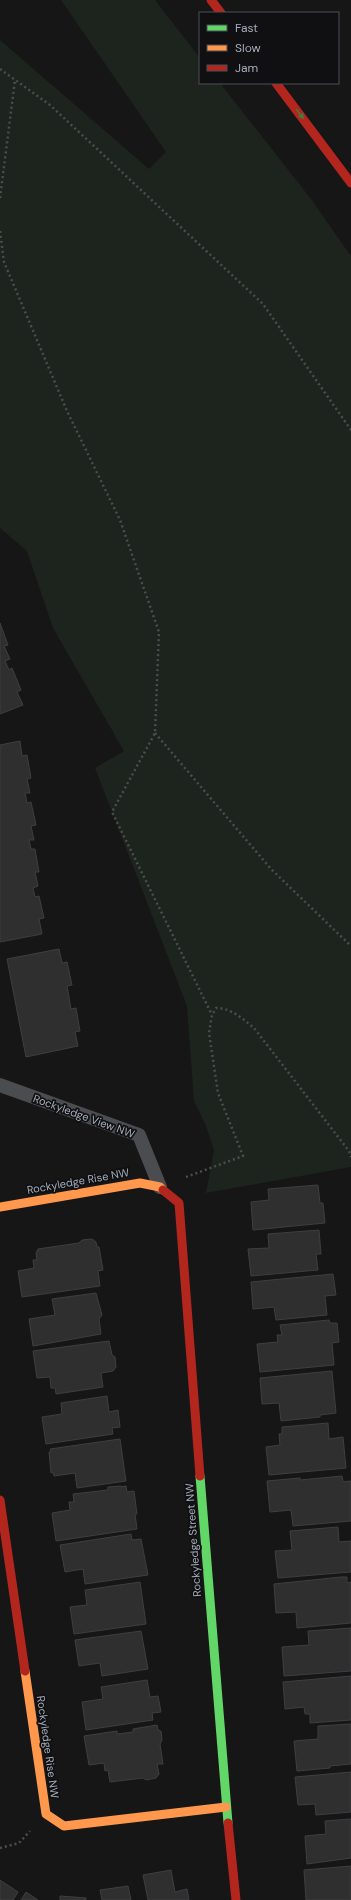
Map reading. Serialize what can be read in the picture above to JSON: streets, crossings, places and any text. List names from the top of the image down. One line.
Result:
{"streets":{"main road":["Rockyledge Rise NW","Rockyledge Street NW"],"lane":["Rockyledge View NW"]},"crossings":[["Rockyledge View NW","Rockyledge Rise NW"],["Rockyledge View NW","Rockyledge Street NW"],["Rockyledge Rise NW","Rockyledge Street NW"]],"legend":["Fast","Slow","Jam"]}
